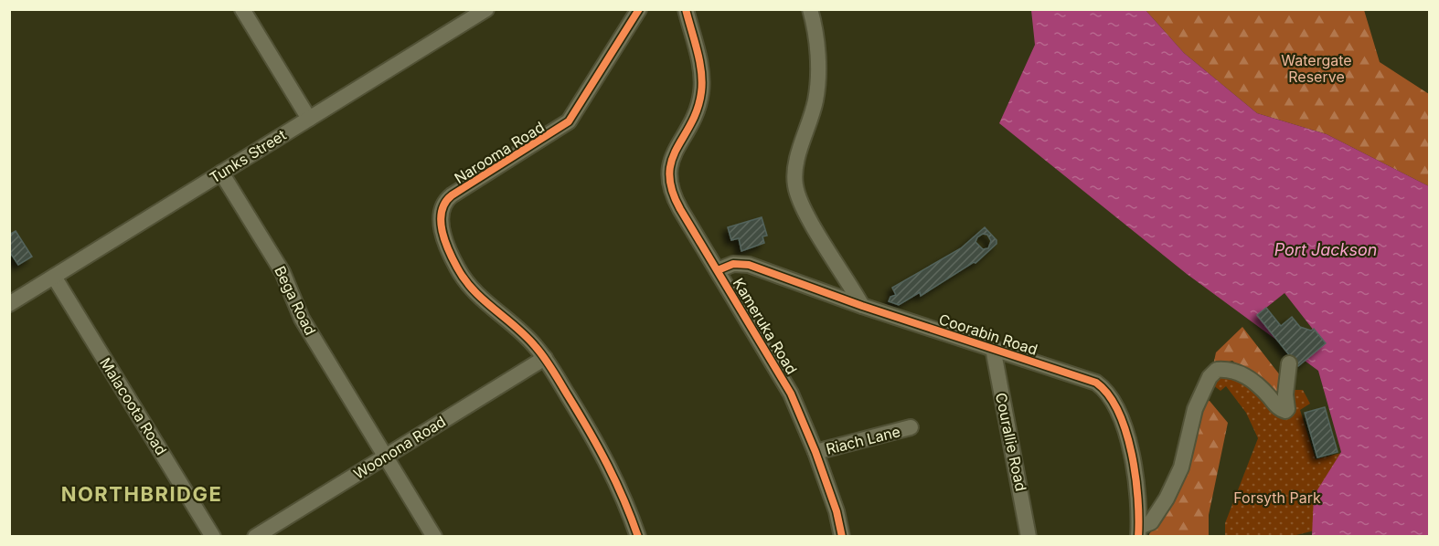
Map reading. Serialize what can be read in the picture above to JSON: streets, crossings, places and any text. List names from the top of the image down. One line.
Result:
{"streets":{"street":["Narooma Road","Tunks Street","Bega Road","Kameruka Road","Coorabin Road","Malacoota Road","Riach Lane","Courallie Road","Woonona Road"]},"crossings":[["Narooma Road","Woonona Road"],["Tunks Street","Bega Road"],["Tunks Street","Malacoota Road"],["Bega Road","Woonona Road"],["Kameruka Road","Coorabin Road"],["Kameruka Road","Riach Lane"],["Coorabin Road","Courallie Road"]],"districts":["NORTHBRIDGE"],"water":["Port Jackson"],"parks":["Watergate Reserve","Forsyth Park"]}
